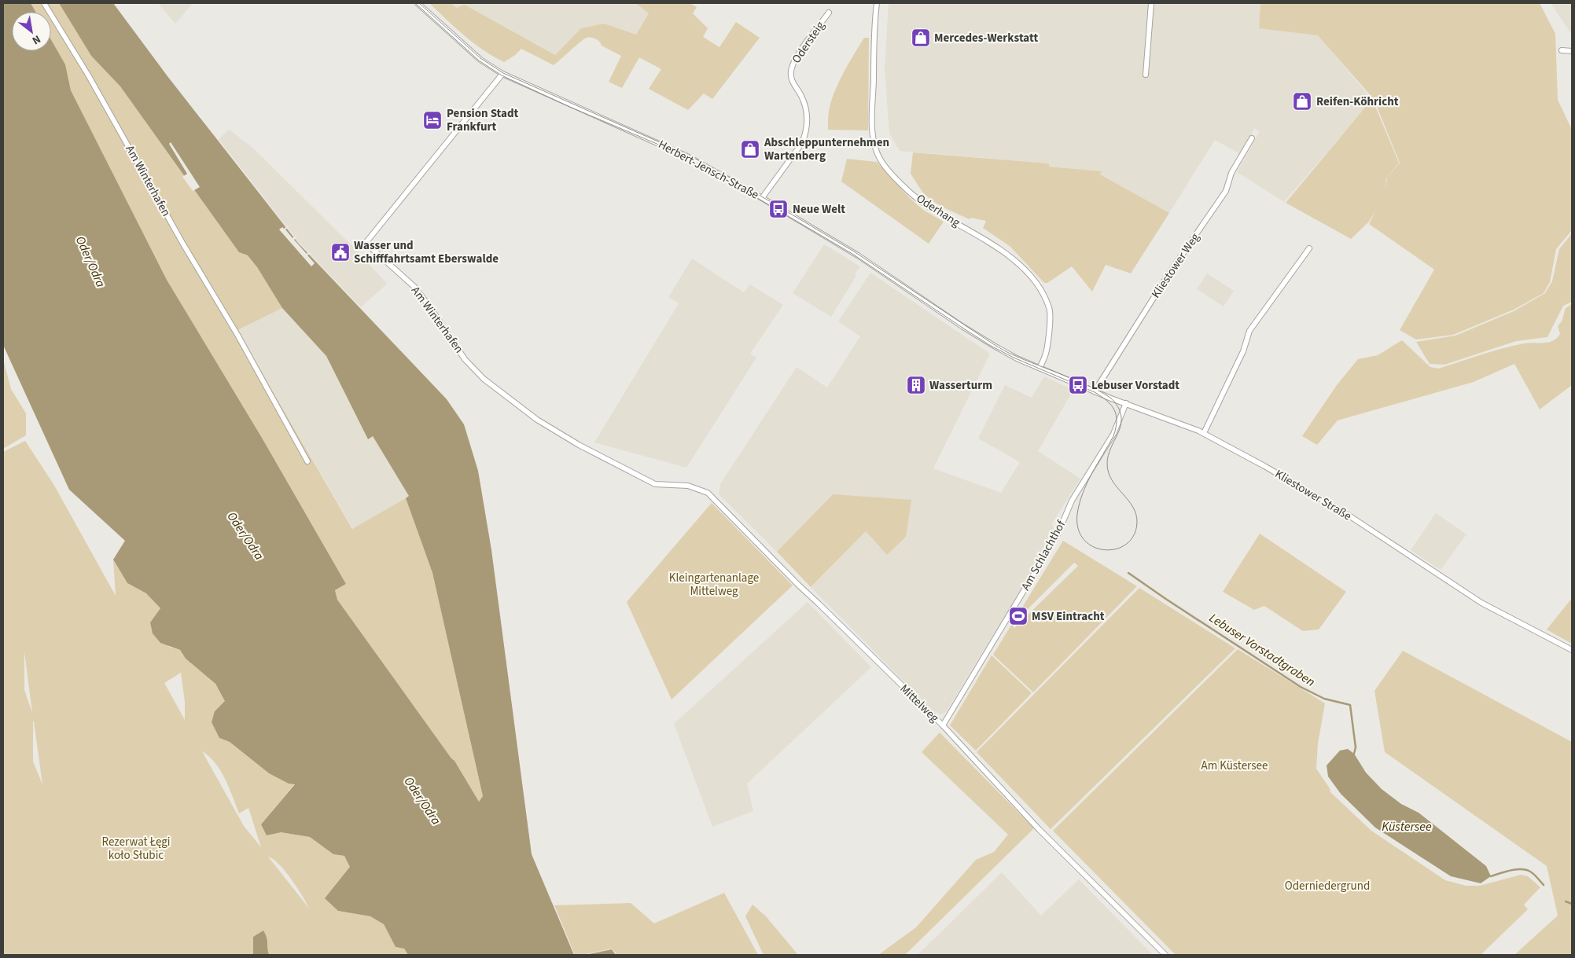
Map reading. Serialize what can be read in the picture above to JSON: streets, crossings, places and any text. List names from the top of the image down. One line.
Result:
{"streets":{"street":["Odersteig","Herbert-Jensch-Straße","Am Winterhafen","Oderhang","Kliestower Weg","Kliestower Straße","Am Schlachthof","Mittelweg"]},"crossings":[["Odersteig","Herbert-Jensch-Straße"],["Herbert-Jensch-Straße","Am Winterhafen"],["Herbert-Jensch-Straße","Oderhang"],["Herbert-Jensch-Straße","Kliestower Straße"],["Am Winterhafen","Mittelweg"],["Oderhang","Kliestower Straße"],["Kliestower Weg","Kliestower Straße"],["Kliestower Straße","Am Schlachthof"],["Am Schlachthof","Mittelweg"]],"water":["Oder/Odra","Lebuser Vorstadtgraben","Küstersee"],"parks":["Kleingartenanlage Mittelweg","Am Küstersee","Rezerwat Łęgi koło Słubic","Oderniedergrund"],"places":{"shop":["Mercedes-Werkstatt","Reifen-Köhricht","Abschleppunternehmen Wartenberg"],"hotel":["Pension Stadt Frankfurt"],"bus stop":["Neue Welt","Lebuser Vorstadt"],"public building":["Wasser und Schifffahrtsamt Eberswalde"],"building":["Wasserturm"],"sports":["MSV Eintracht"]},"north":"bottom right"}
